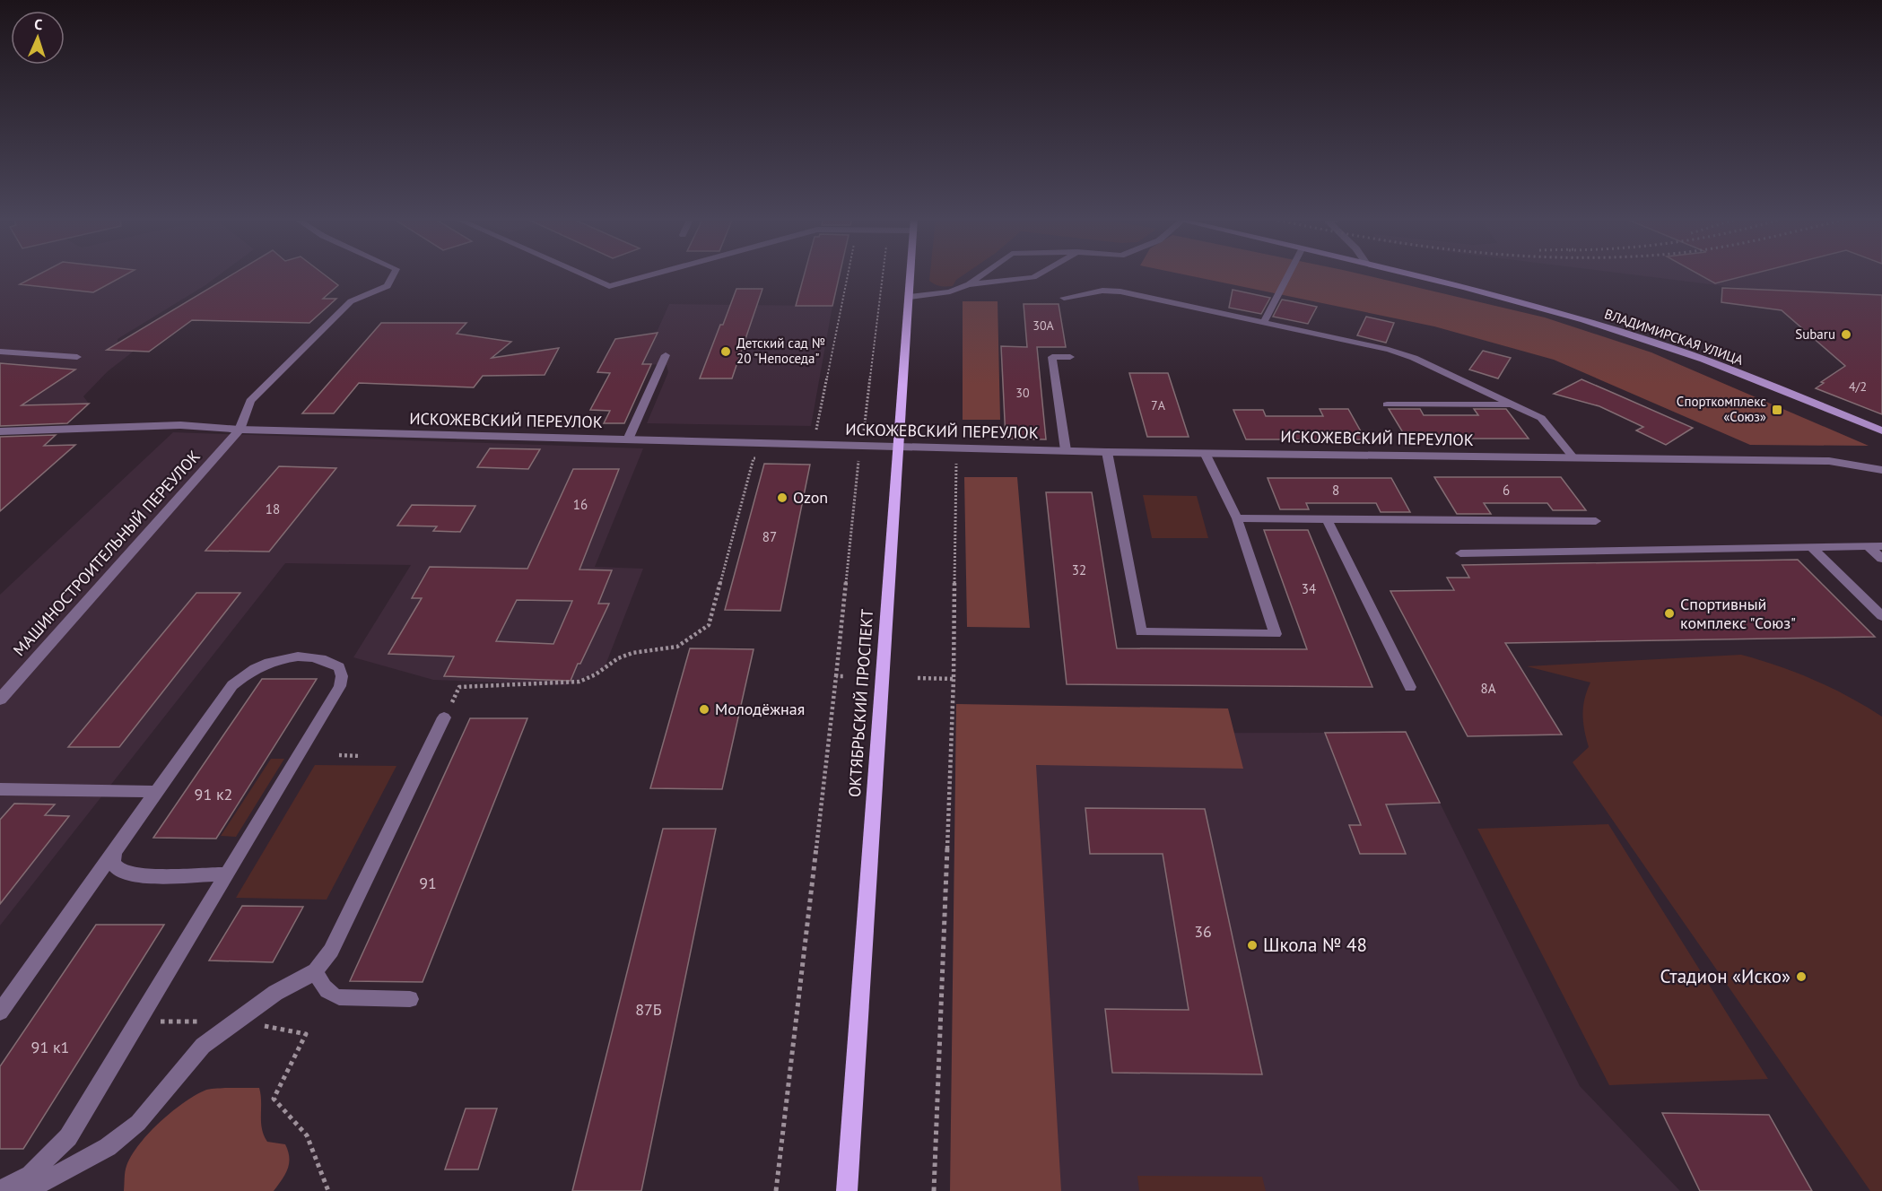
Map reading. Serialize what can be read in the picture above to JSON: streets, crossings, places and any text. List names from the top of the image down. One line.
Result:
{"streets":{"main road":["ВЛАДИМИРСКАЯ УЛИЦА","ОКТЯБРЬСКИЙ ПРОСПЕКТ"],"street":["ИСКОЖЕВСКИЙ ПЕРЕУЛОК","МАШИНОСТРОИТЕЛЬНЫЙ ПЕРЕУЛОК"]},"crossings":[["ИСКОЖЕВСКИЙ ПЕРЕУЛОК","МАШИНОСТРОИТЕЛЬНЫЙ ПЕРЕУЛОК"],["ИСКОЖЕВСКИЙ ПЕРЕУЛОК","ОКТЯБРЬСКИЙ ПРОСПЕКТ"]],"places":{"other":["Subaru","Детский сад № 20 \"Непоседа\"","Ozon","Спортивный комплекс \"Союз\"","Молодёжная","Школа № 48","Стадион «Иско»"],"transit":["Спорткомплекс «Союз»"]},"house_numbers":["30А","4/2","30","7А","8","6","16","18","87","32","34","8А","91 к2","91","36","87Б","91 к1"],"north":"top"}
